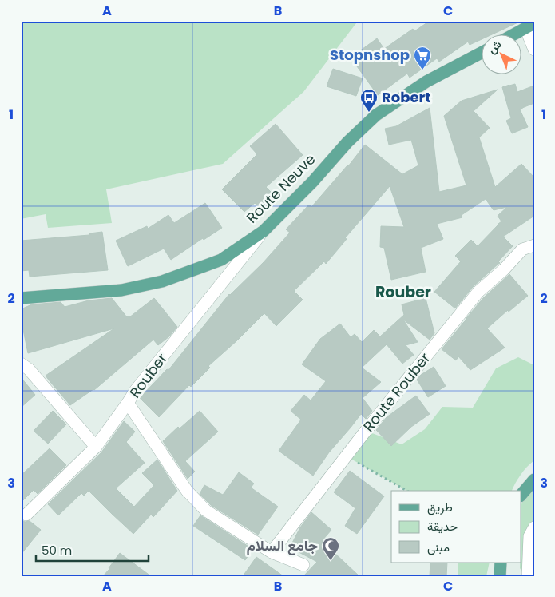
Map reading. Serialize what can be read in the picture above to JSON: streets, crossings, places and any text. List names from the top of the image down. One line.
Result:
{"streets":{"main road":["Route Neuve"],"street":["Rouber","Route Rouber"]},"crossings":[["Route Neuve","Rouber"]],"districts":["Rouber"],"places":{"supermarket":["Stopnshop"],"bus stop":["Robert"],"mosque":["جامع السلام"]},"legend":["طريق","حديقة","مبنى"],"scale_bar":"50 m","north":"top left","grid":{"columns":["A","B","C"],"rows":["1","2","3"]}}
